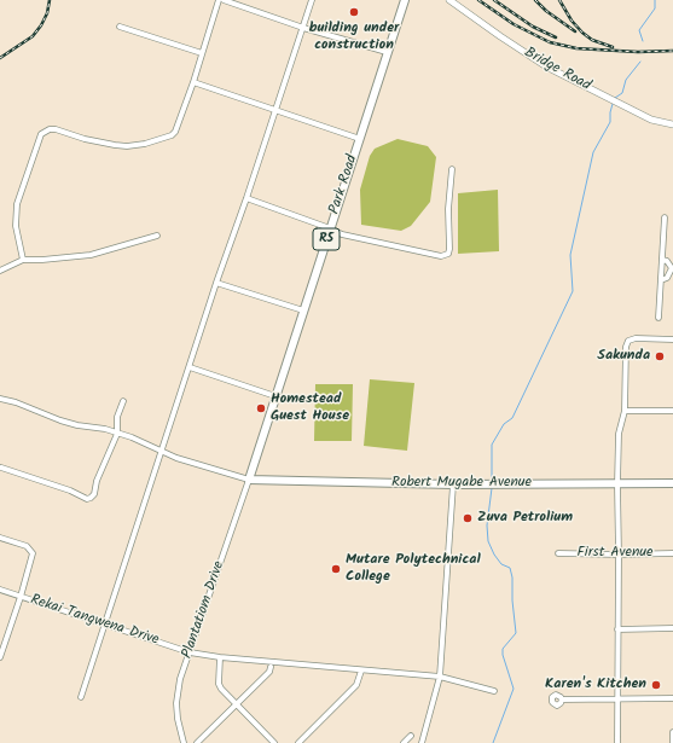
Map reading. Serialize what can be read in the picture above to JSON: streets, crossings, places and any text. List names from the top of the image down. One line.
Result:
{"streets":{"highway":["Park Road","R5","Robert Mugabe Avenue"],"main road":["Bridge Road"],"street":["First Avenue","Plantatiom Drive","Rekai Tangwena Drive"]},"crossings":[["Park Road","Robert Mugabe Avenue"],["Park Road","Plantatiom Drive"],["Robert Mugabe Avenue","Plantatiom Drive"],["Plantatiom Drive","Rekai Tangwena Drive"]],"places":["building under construction","Sakunda","Homestead Guest House","Zuva Petrolium","Mutare Polytechnical College","Karen's Kitchen"]}
